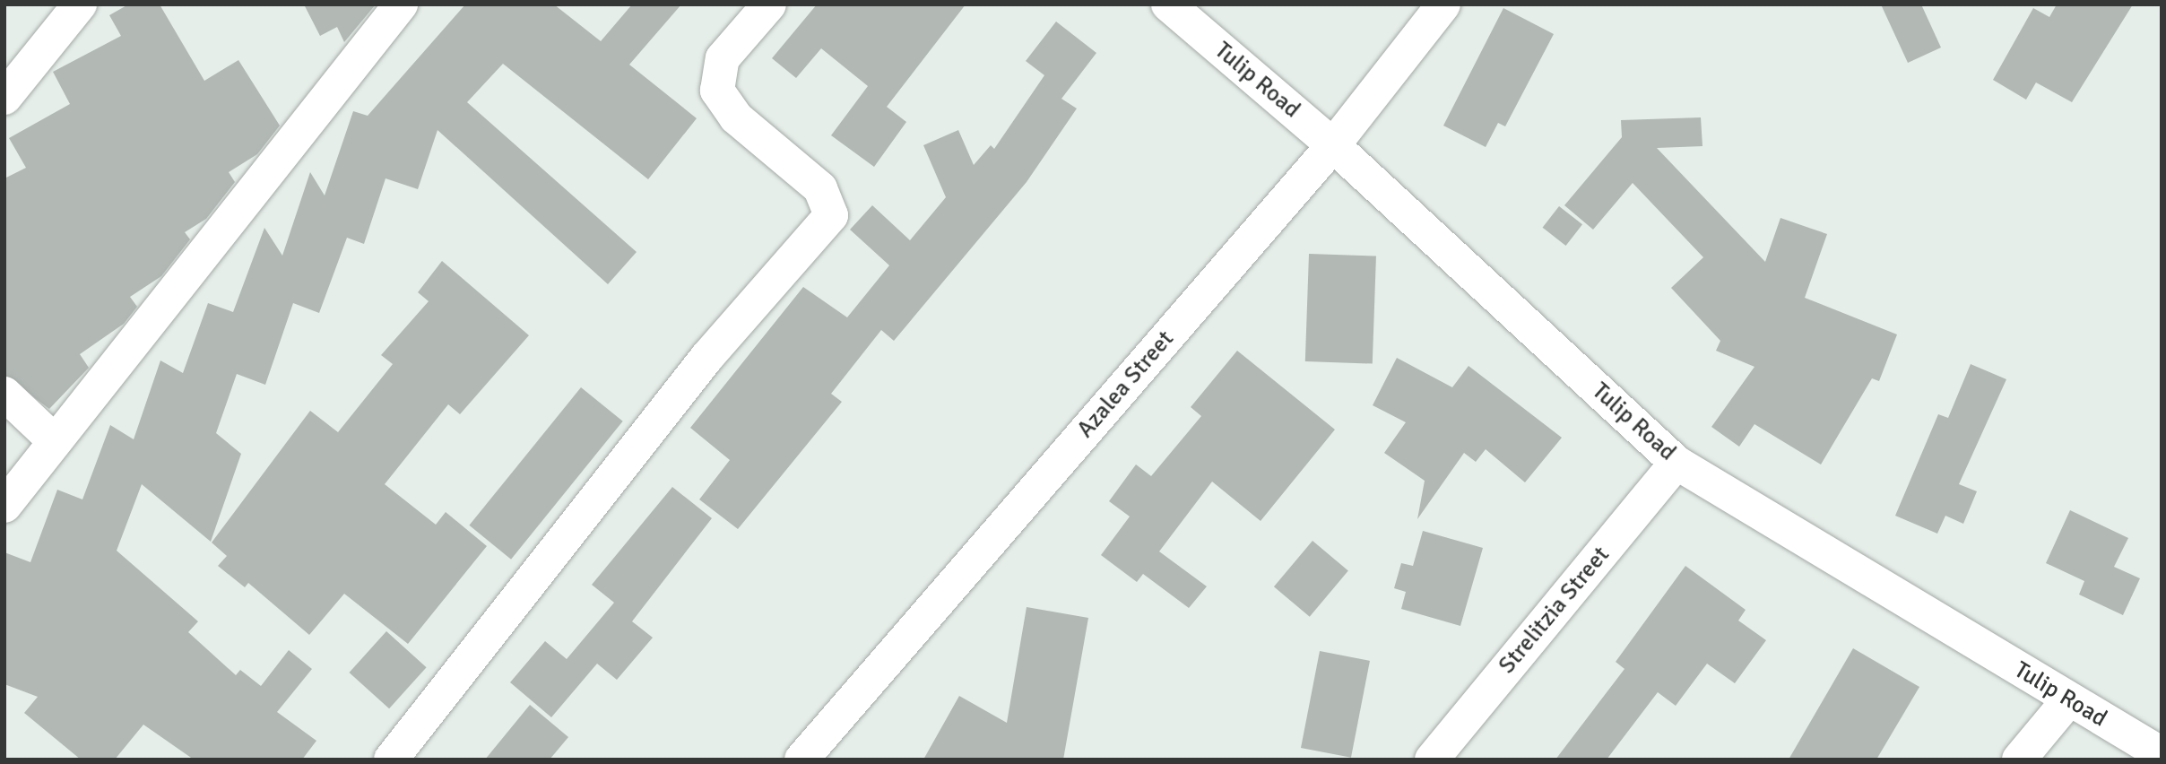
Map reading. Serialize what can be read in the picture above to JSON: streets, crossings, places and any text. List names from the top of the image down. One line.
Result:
{"streets":{"street":["Tulip Road","Azalea Street","Strelitzia Street"]},"crossings":[["Tulip Road","Azalea Street"],["Tulip Road","Strelitzia Street"]]}
